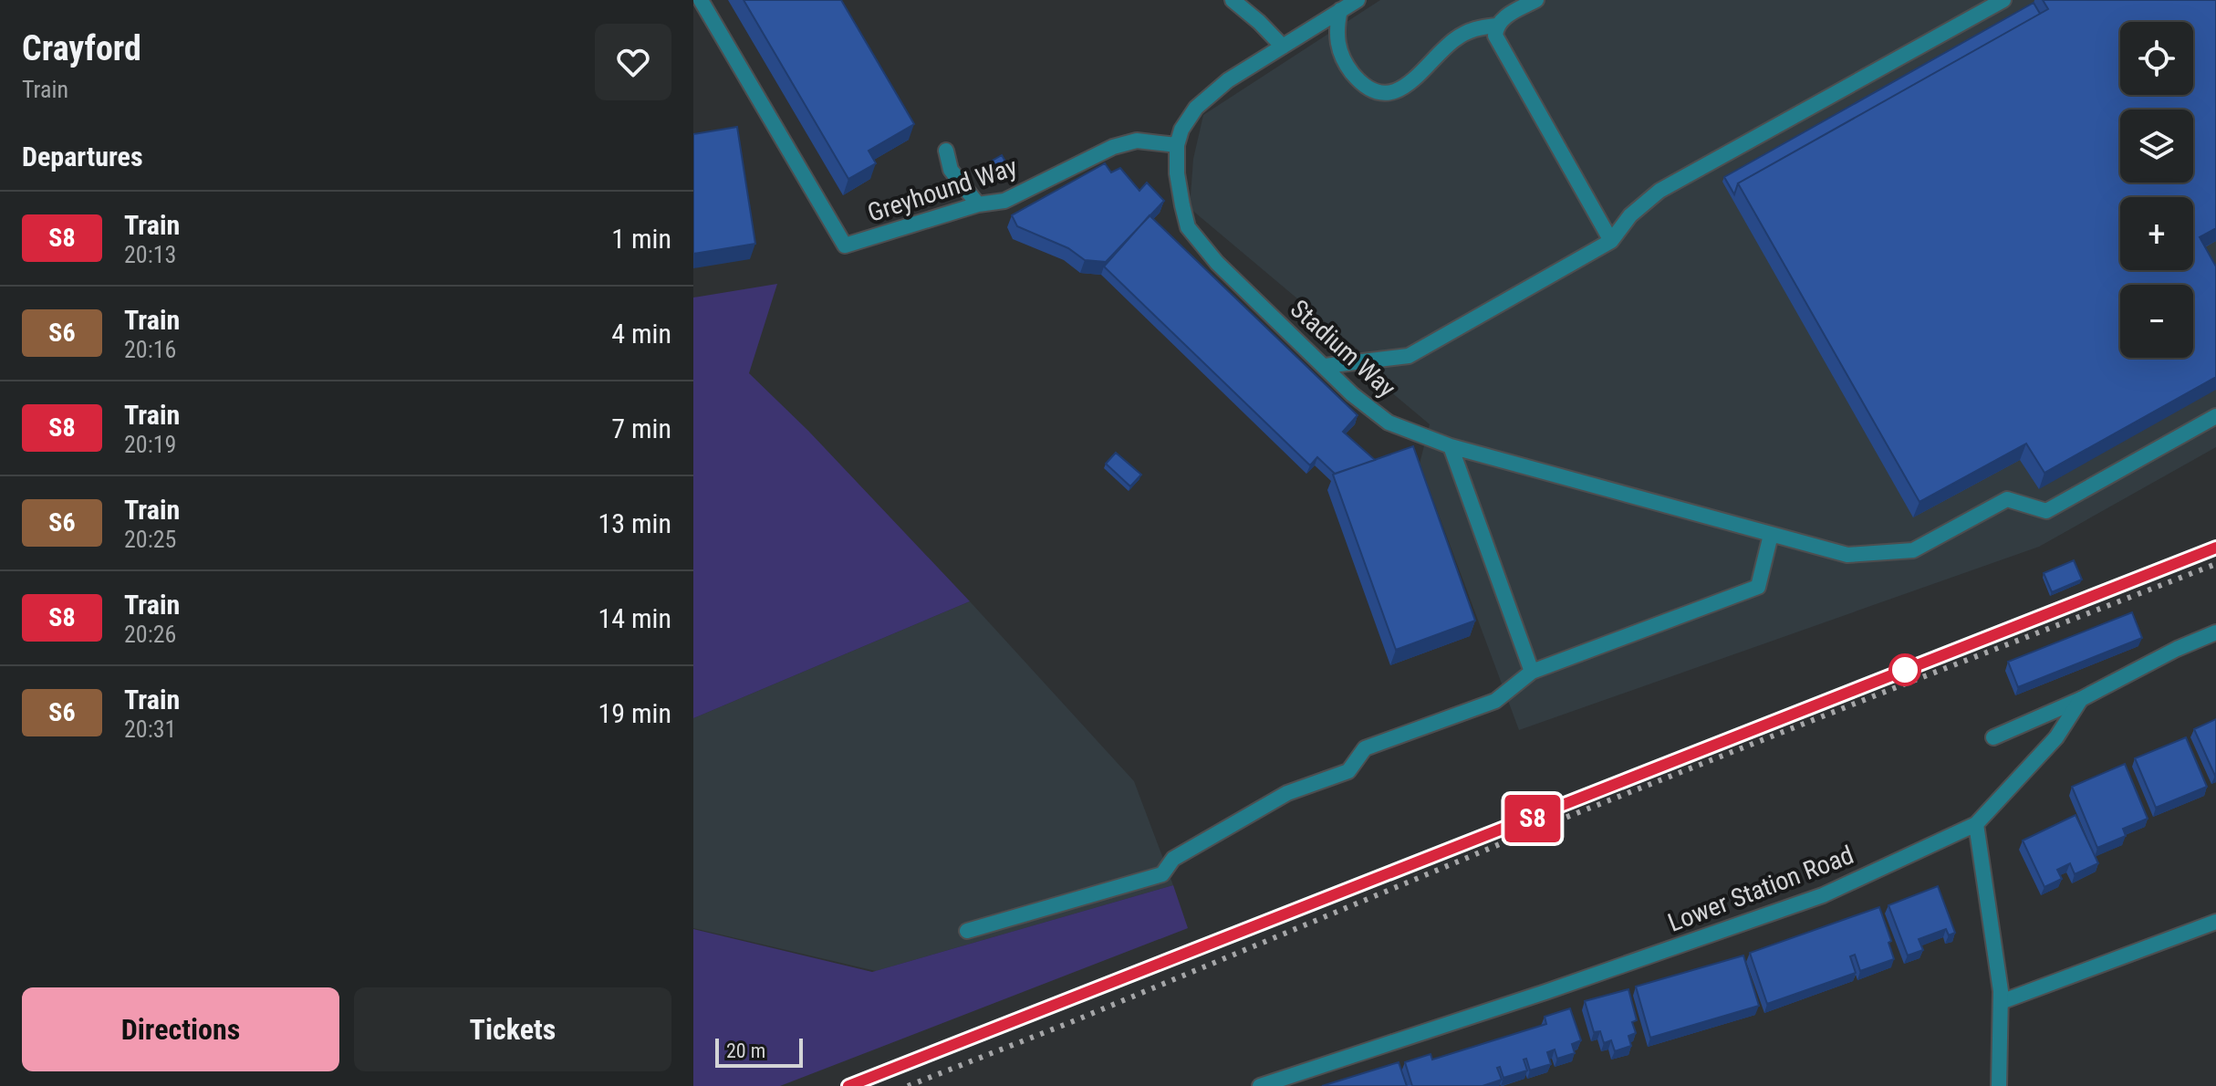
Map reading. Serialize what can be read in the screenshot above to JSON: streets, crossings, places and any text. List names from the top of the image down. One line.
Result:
{"streets":{"street":["Greyhound Way","Stadium Way","Lower Station Road"]},"crossings":[["Greyhound Way","Stadium Way"]],"scale_bar":"20 m","page":{"heading":[["Crayford","Train"],"Departures"],"on_map":"S8","map_buttons":["+","−"],"list":[{"mark":"S8","name":"Train","note":"20:13","value":"1 min"},{"mark":"S6","name":"Train","note":"20:16","value":"4 min"},{"mark":"S8","name":"Train","note":"20:19","value":"7 min"},{"mark":"S6","name":"Train","note":"20:25","value":"13 min"},{"mark":"S8","name":"Train","note":"20:26","value":"14 min"},{"mark":"S6","name":"Train","note":"20:31","value":"19 min"}],"buttons":["Directions","Tickets"],"scale":"20 m"}}
